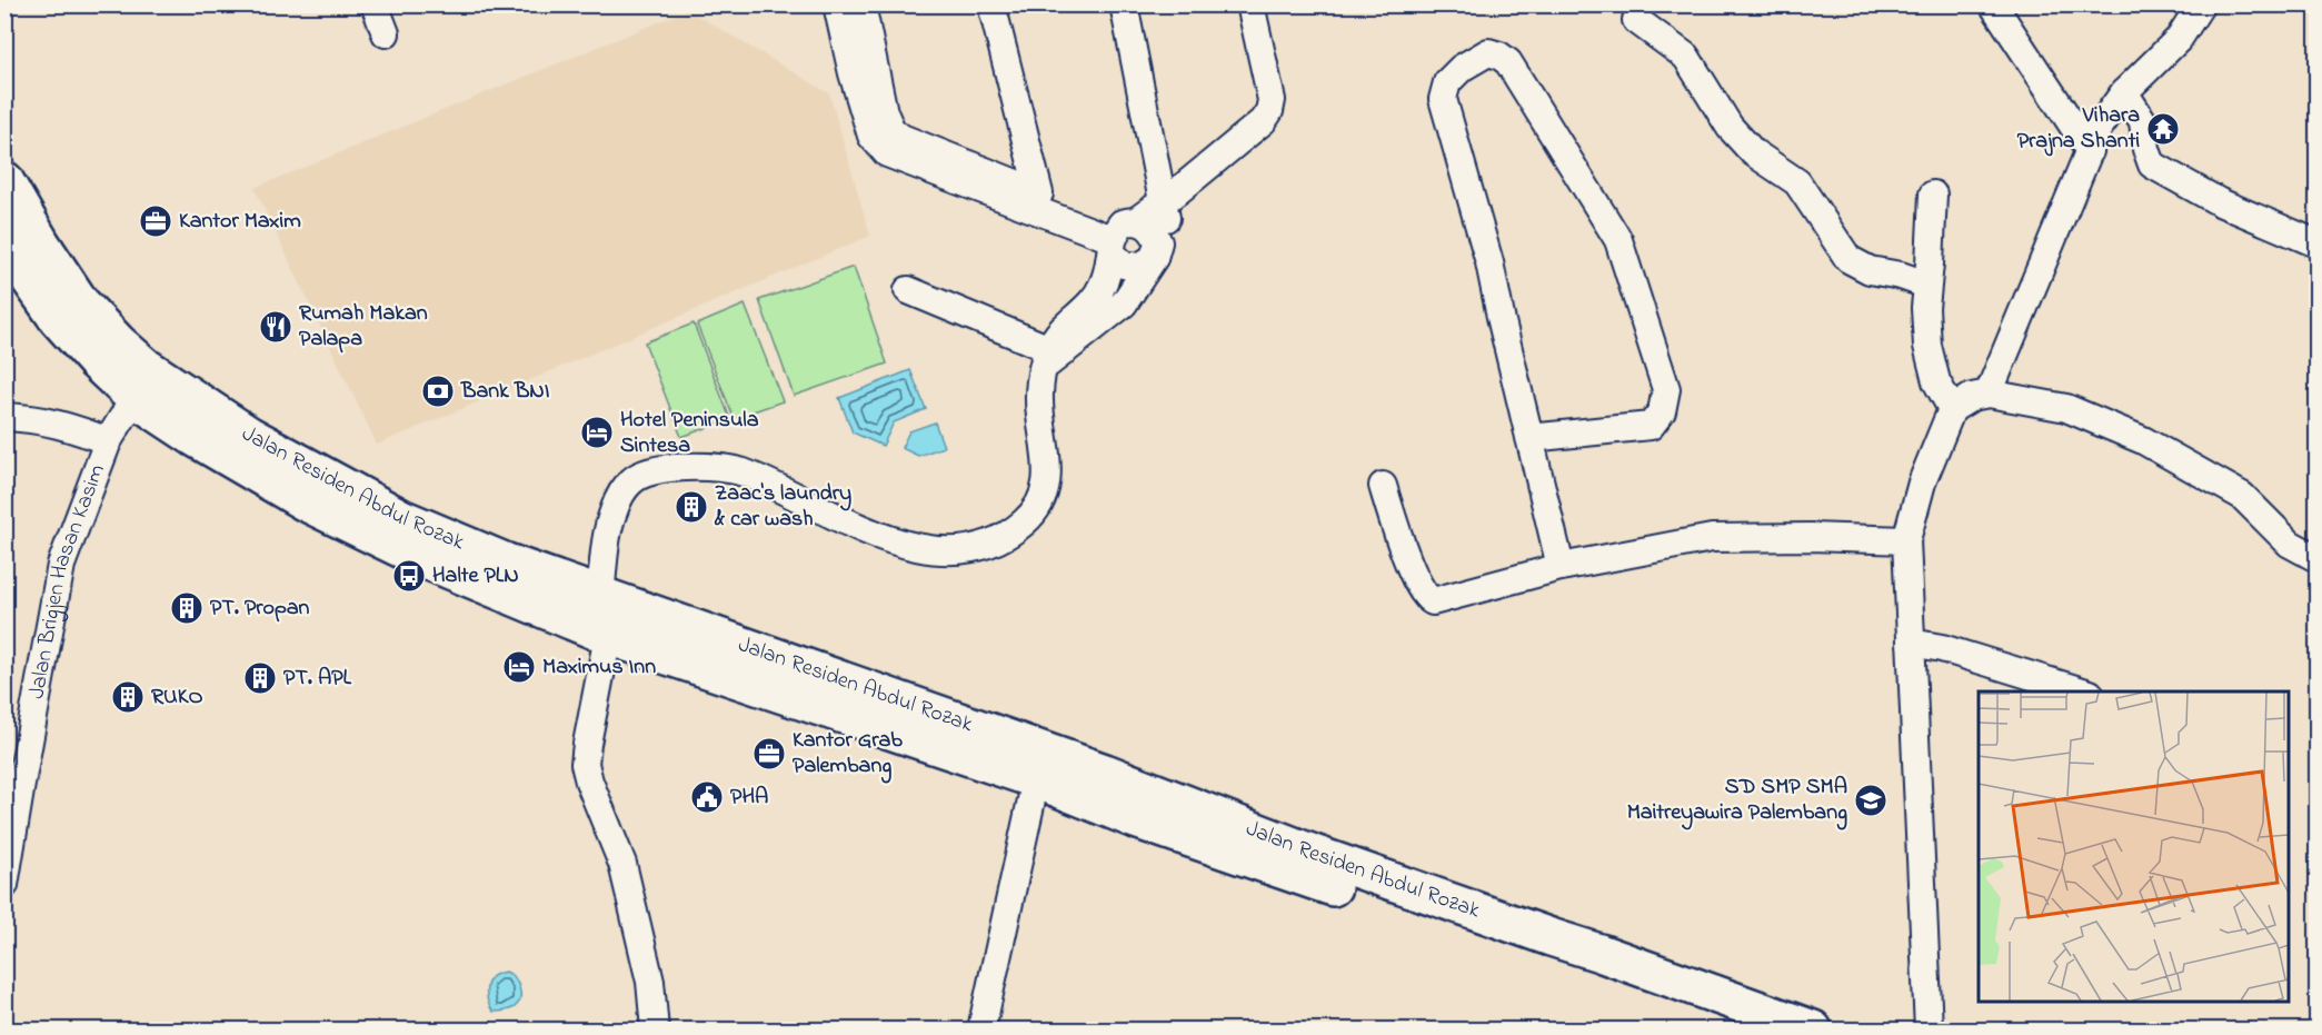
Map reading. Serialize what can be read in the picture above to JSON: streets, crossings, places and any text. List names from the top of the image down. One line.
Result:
{"streets":{"highway":["Jalan Residen Abdul Rozak"],"street":["Jalan Brigjen Hasan Kasim"]},"crossings":[["Jalan Residen Abdul Rozak","Jalan Brigjen Hasan Kasim"]],"places":{"temple":["Vihara Prajna Shanti"],"office":["Kantor Maxim","Kantor Grab Palembang"],"restaurant":["Rumah Makan Palapa"],"bank":["Bank BNI"],"hotel":["Hotel Peninsula Sintesa","Maximus Inn"],"building":["Zaac's laundry & car wash","PT. Propan","PT. APL","RUKO"],"bus stop":["Halte PLN"],"public building":["PHA"],"school or university":["SD SMP SMA Maitreyawira Palembang"]}}
